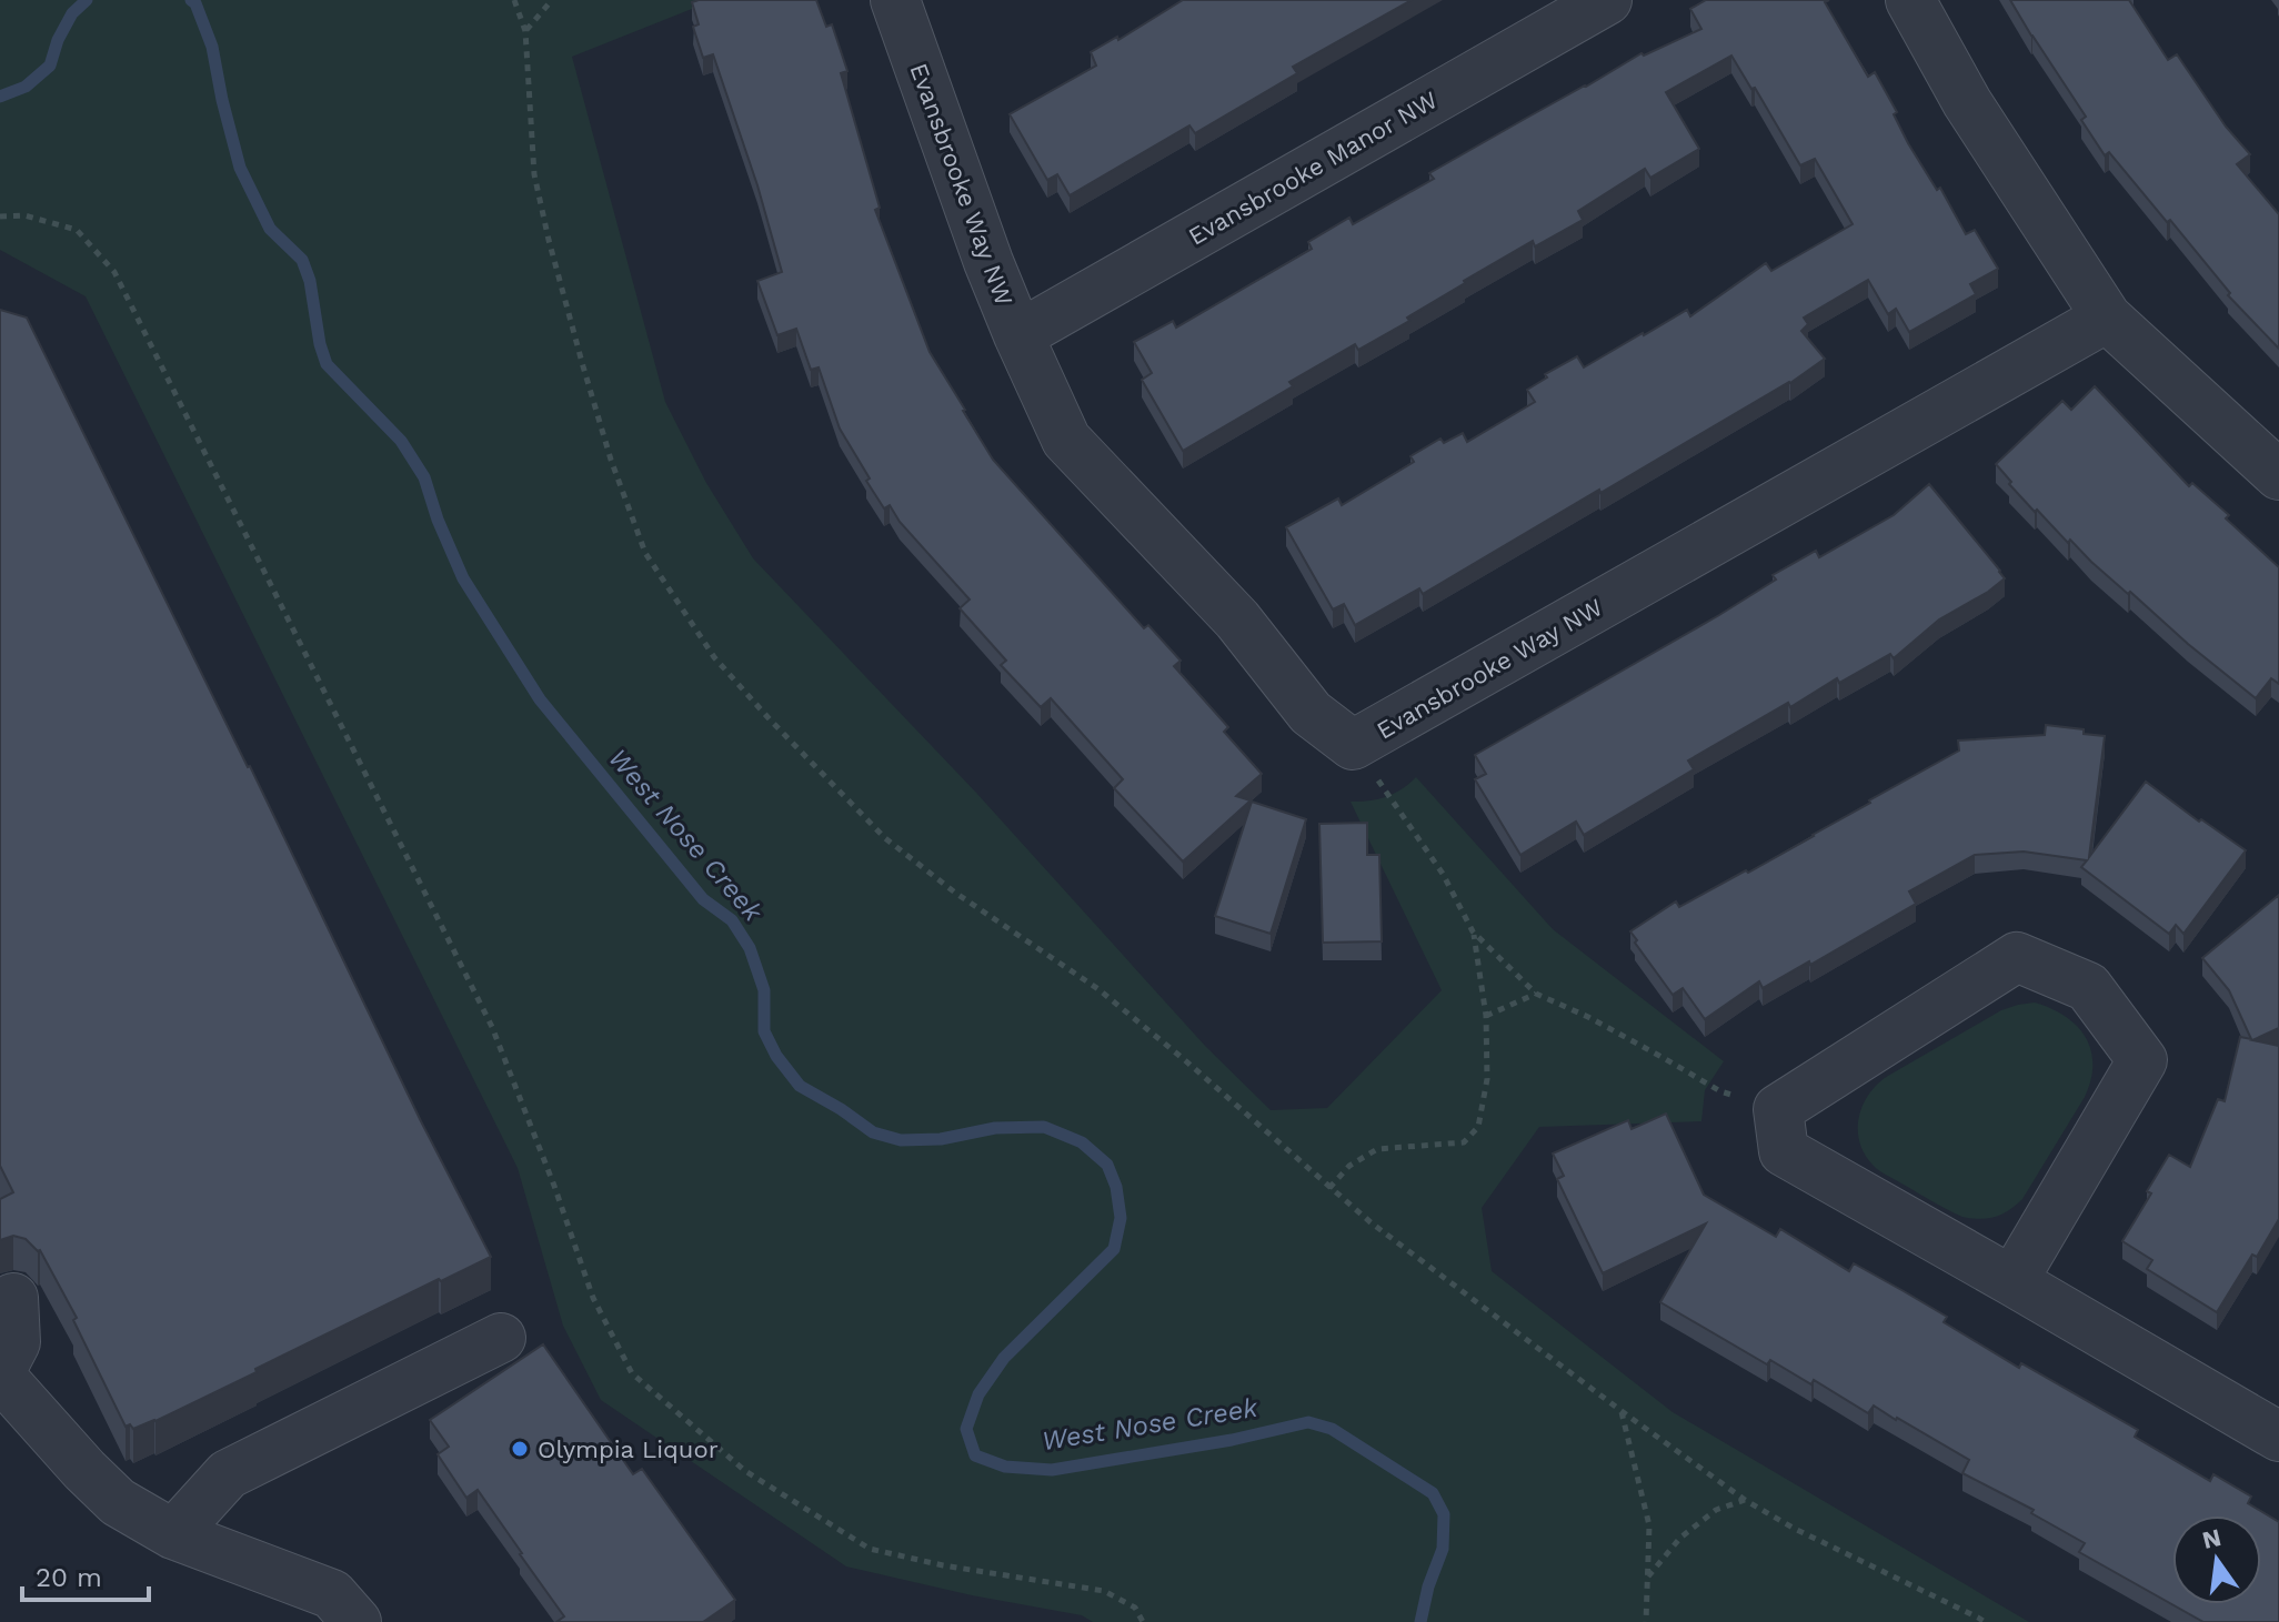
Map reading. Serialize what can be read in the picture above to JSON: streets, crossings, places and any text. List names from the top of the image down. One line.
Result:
{"streets":{"street":["Evansbrooke Manor NW","Evansbrooke Way NW"]},"crossings":[["Evansbrooke Manor NW","Evansbrooke Way NW"]],"water":["West Nose Creek"],"places":["Olympia Liquor"],"scale_bar":"20 m","north":"top"}
